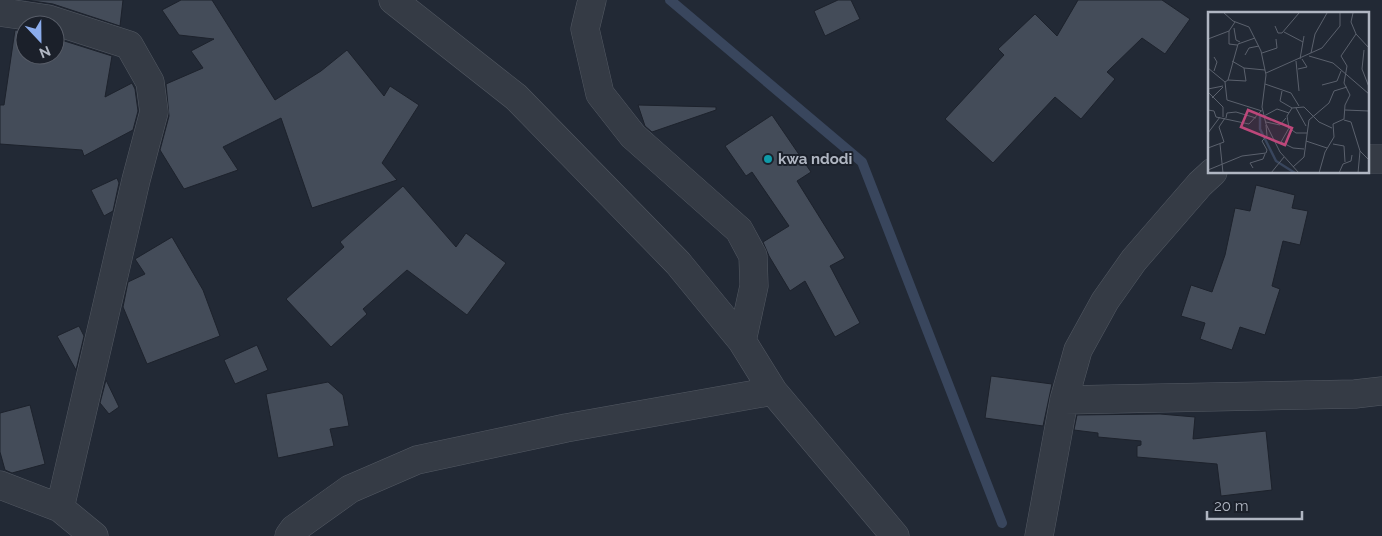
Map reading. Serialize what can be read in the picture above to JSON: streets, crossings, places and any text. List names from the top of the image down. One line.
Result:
{"places":["kwa ndodi"],"scale_bar":"20 m","north":"bottom"}
